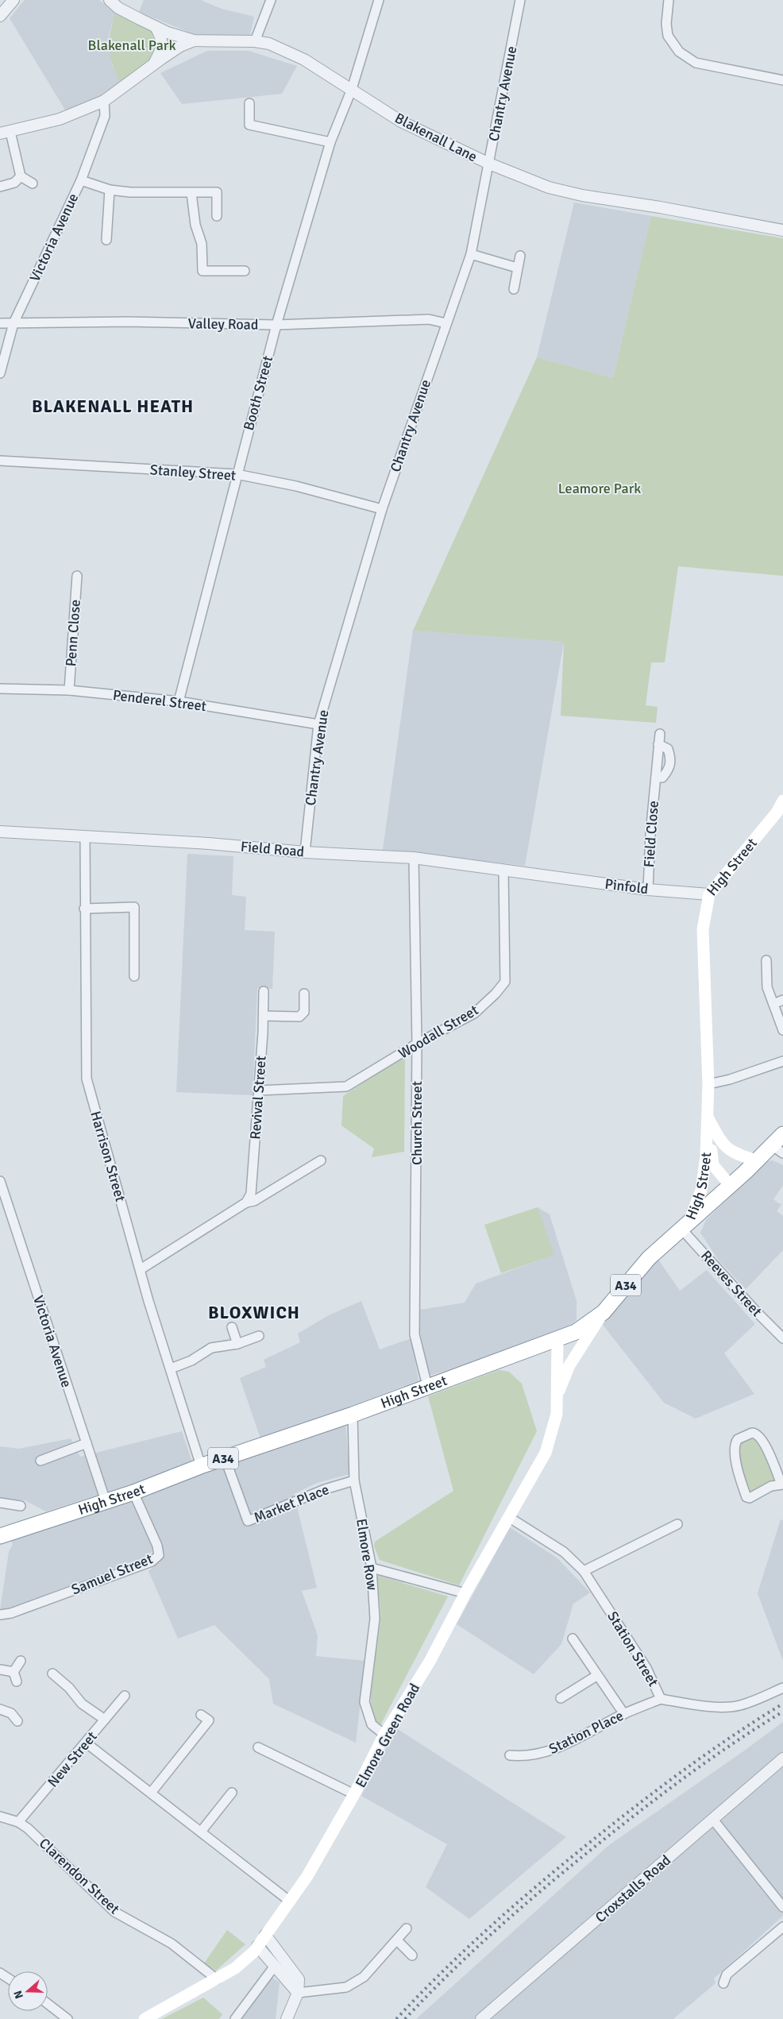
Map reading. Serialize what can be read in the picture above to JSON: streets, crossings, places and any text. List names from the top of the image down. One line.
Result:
{"streets":{"highway":["High Street","A34"],"main road":["Elmore Green Road"],"street":["Chantry Avenue","Blakenall Lane","Victoria Avenue","Valley Road","Booth Street","Stanley Street","Penn Close","Penderel Street","Field Close","Field Road","Pinfold","Woodall Street","Revival Street","Church Street","Harrison Street","Reeves Street","Market Place","Elmore Row","Samuel Street","Station Street","Station Place","New Street","Clarendon Street","Croxstalls Road"]},"crossings":[["Chantry Avenue","Blakenall Lane"],["Chantry Avenue","Valley Road"],["Chantry Avenue","Stanley Street"],["Chantry Avenue","Penderel Street"],["Chantry Avenue","Field Road"],["Blakenall Lane","Booth Street"],["Victoria Avenue","Valley Road"],["Victoria Avenue","High Street"],["Valley Road","Booth Street"],["Booth Street","Stanley Street"],["Booth Street","Penderel Street"],["Penn Close","Penderel Street"],["Field Close","Pinfold"],["Field Road","Pinfold"],["Field Road","Woodall Street"],["Field Road","Church Street"],["Field Road","Harrison Street"],["High Street","Pinfold"],["High Street","Church Street"],["High Street","Harrison Street"],["High Street","Reeves Street"],["High Street","A34"],["High Street","Market Place"],["High Street","Elmore Row"],["High Street","Samuel Street"],["High Street","Elmore Green Road"],["Woodall Street","Revival Street"],["Woodall Street","Church Street"],["Reeves Street","A34"],["Market Place","Elmore Row"],["Elmore Row","Elmore Green Road"],["Station Street","Station Place"],["Station Street","Elmore Green Road"],["Elmore Green Road","Clarendon Street"],["New Street","Clarendon Street"]],"districts":["BLAKENALL HEATH","BLOXWICH"],"parks":["Blakenall Park","Leamore Park"],"north":"left"}
